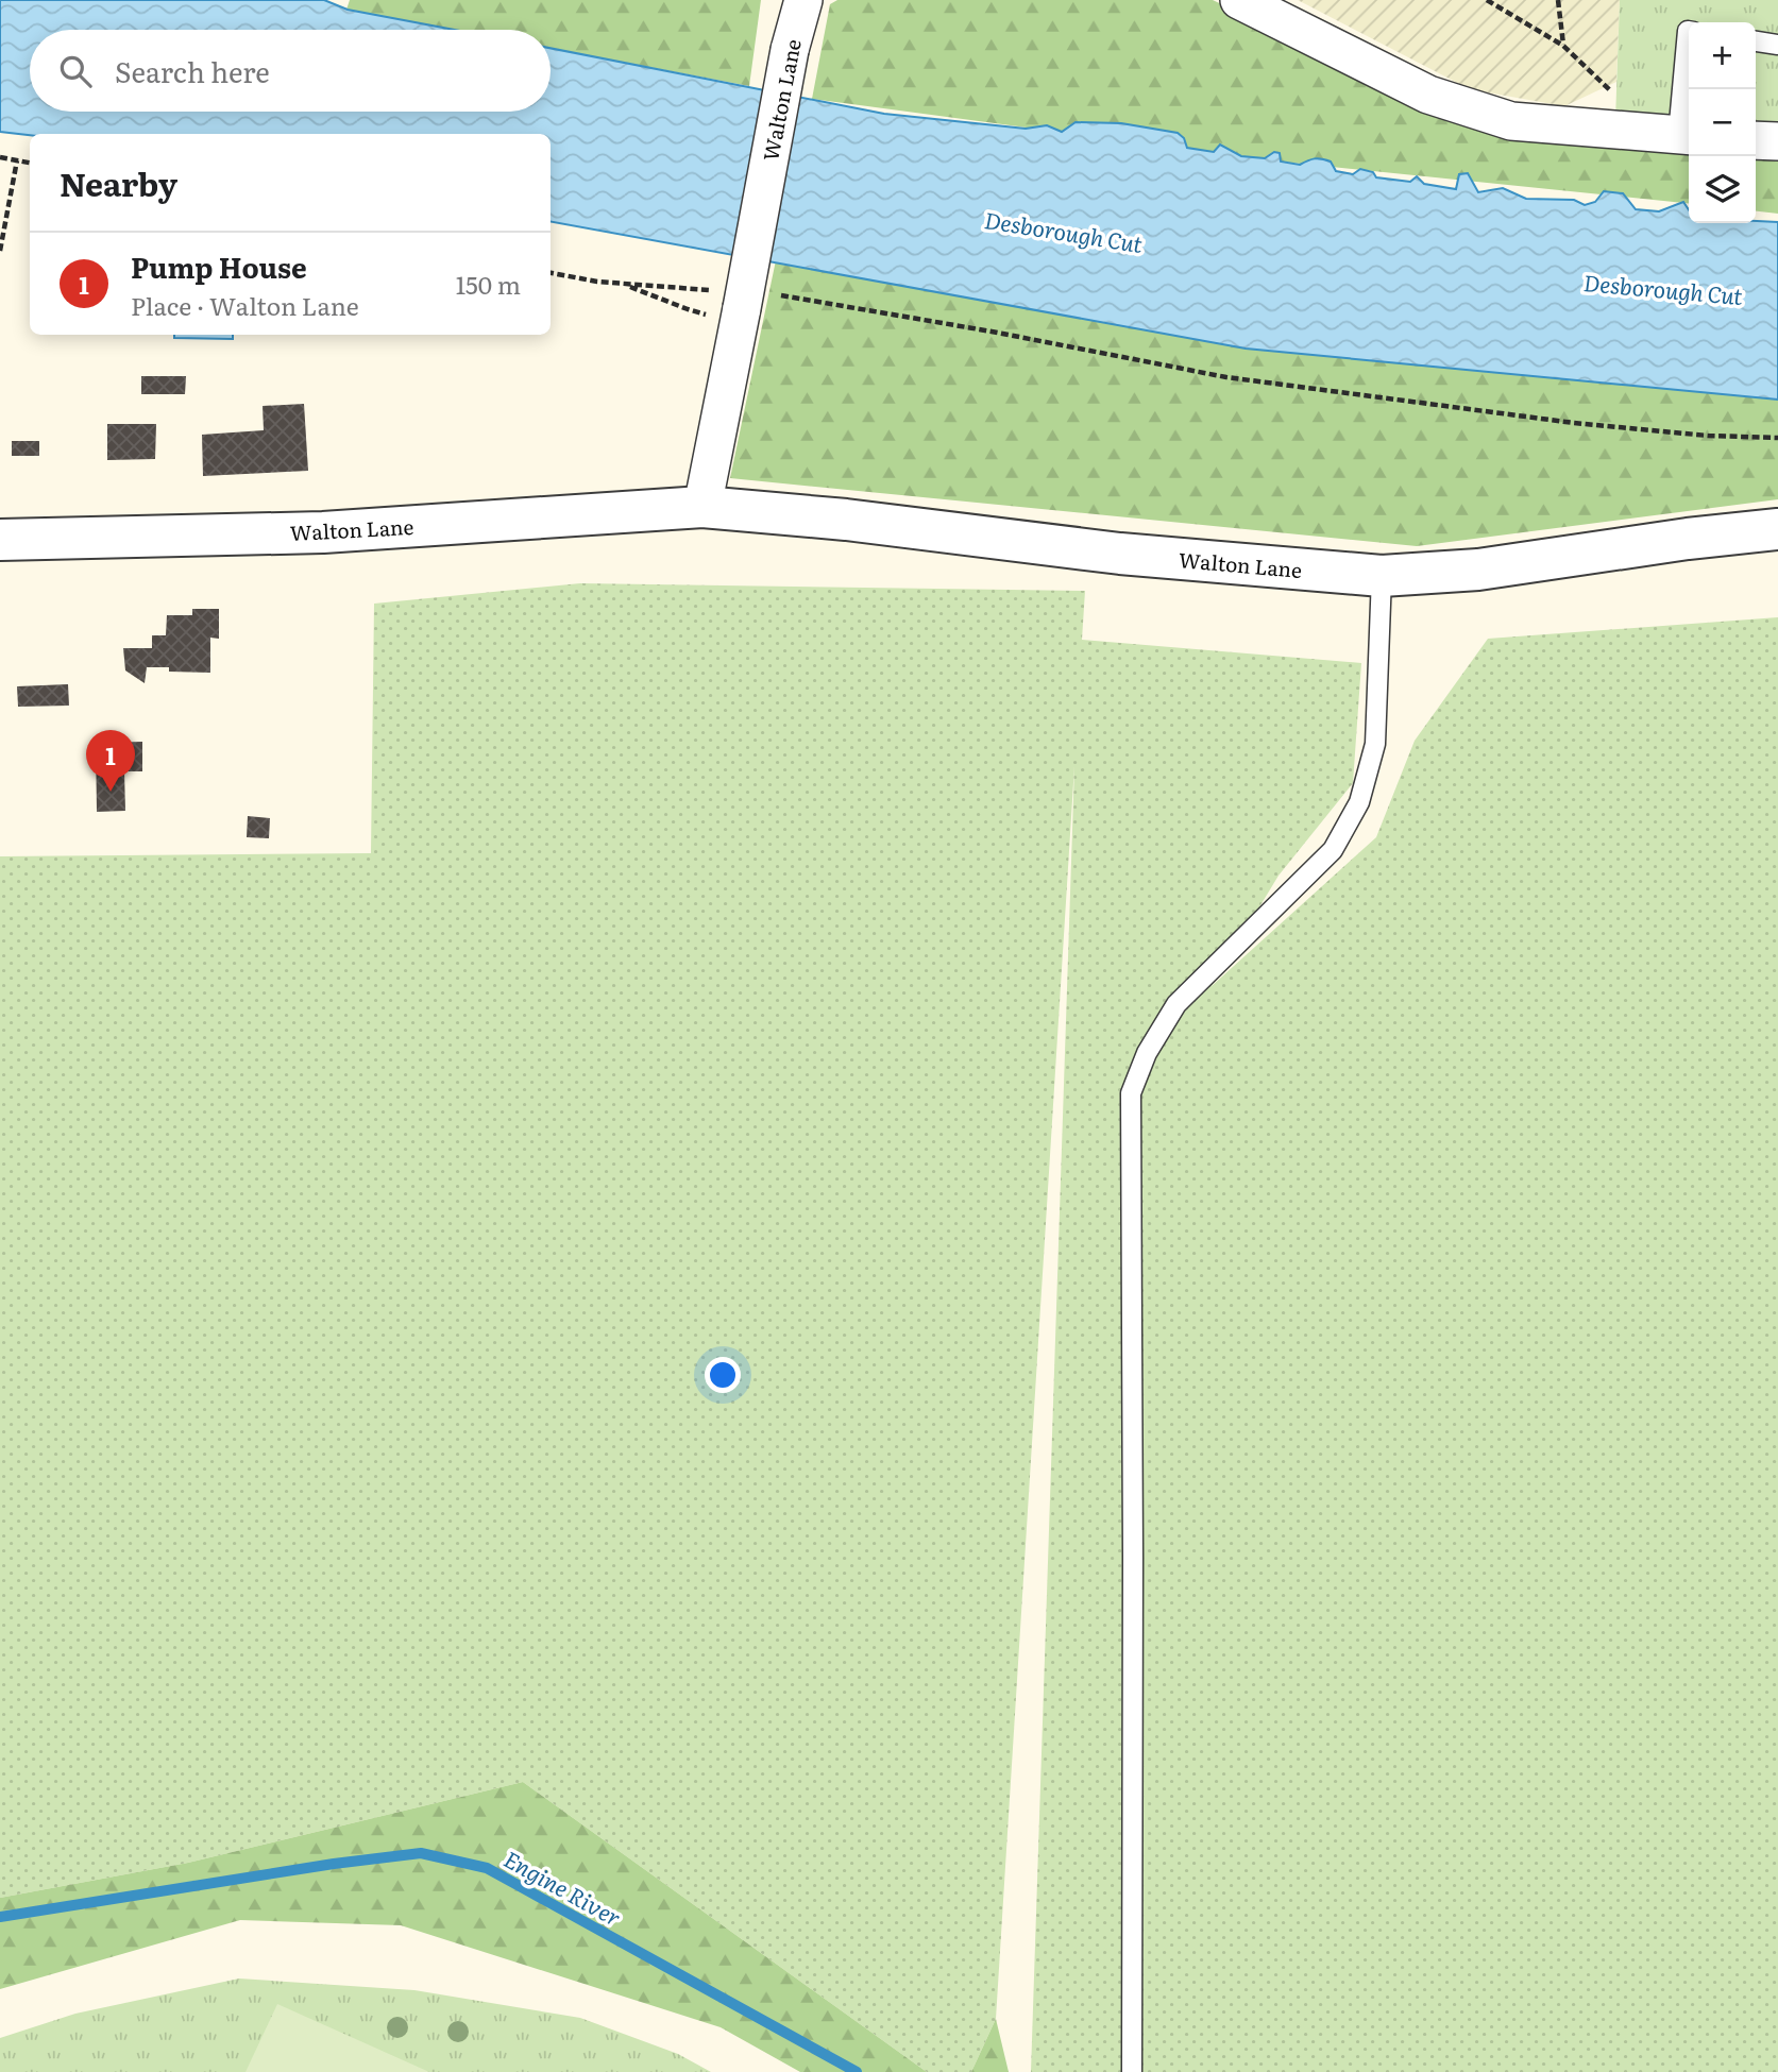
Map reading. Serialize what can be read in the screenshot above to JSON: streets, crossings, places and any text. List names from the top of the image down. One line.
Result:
{"streets":{"street":["Walton Lane"]},"water":["Desborough Cut","Engine River"],"page":{"map_buttons":["+","−"],"search":"Search here","heading":"Nearby","list":[{"mark":"1","name":"Pump House","note":"Place · Walton Lane","value":"150 m"}],"pins":"1"}}
